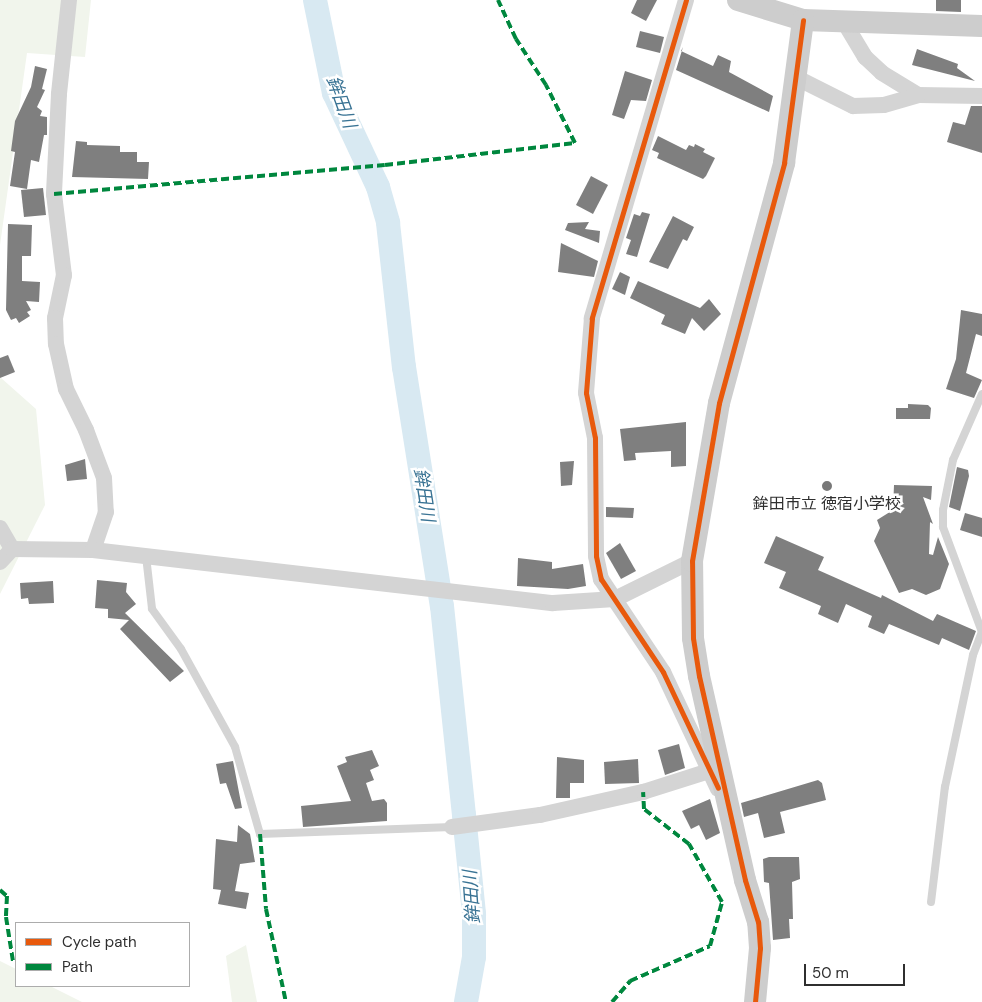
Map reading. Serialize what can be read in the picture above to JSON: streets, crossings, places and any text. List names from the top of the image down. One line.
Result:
{"water":["鉾田川"],"places":["鉾田市立 徳宿小学校"],"legend":["Cycle path","Path"],"scale_bar":"50 m"}
